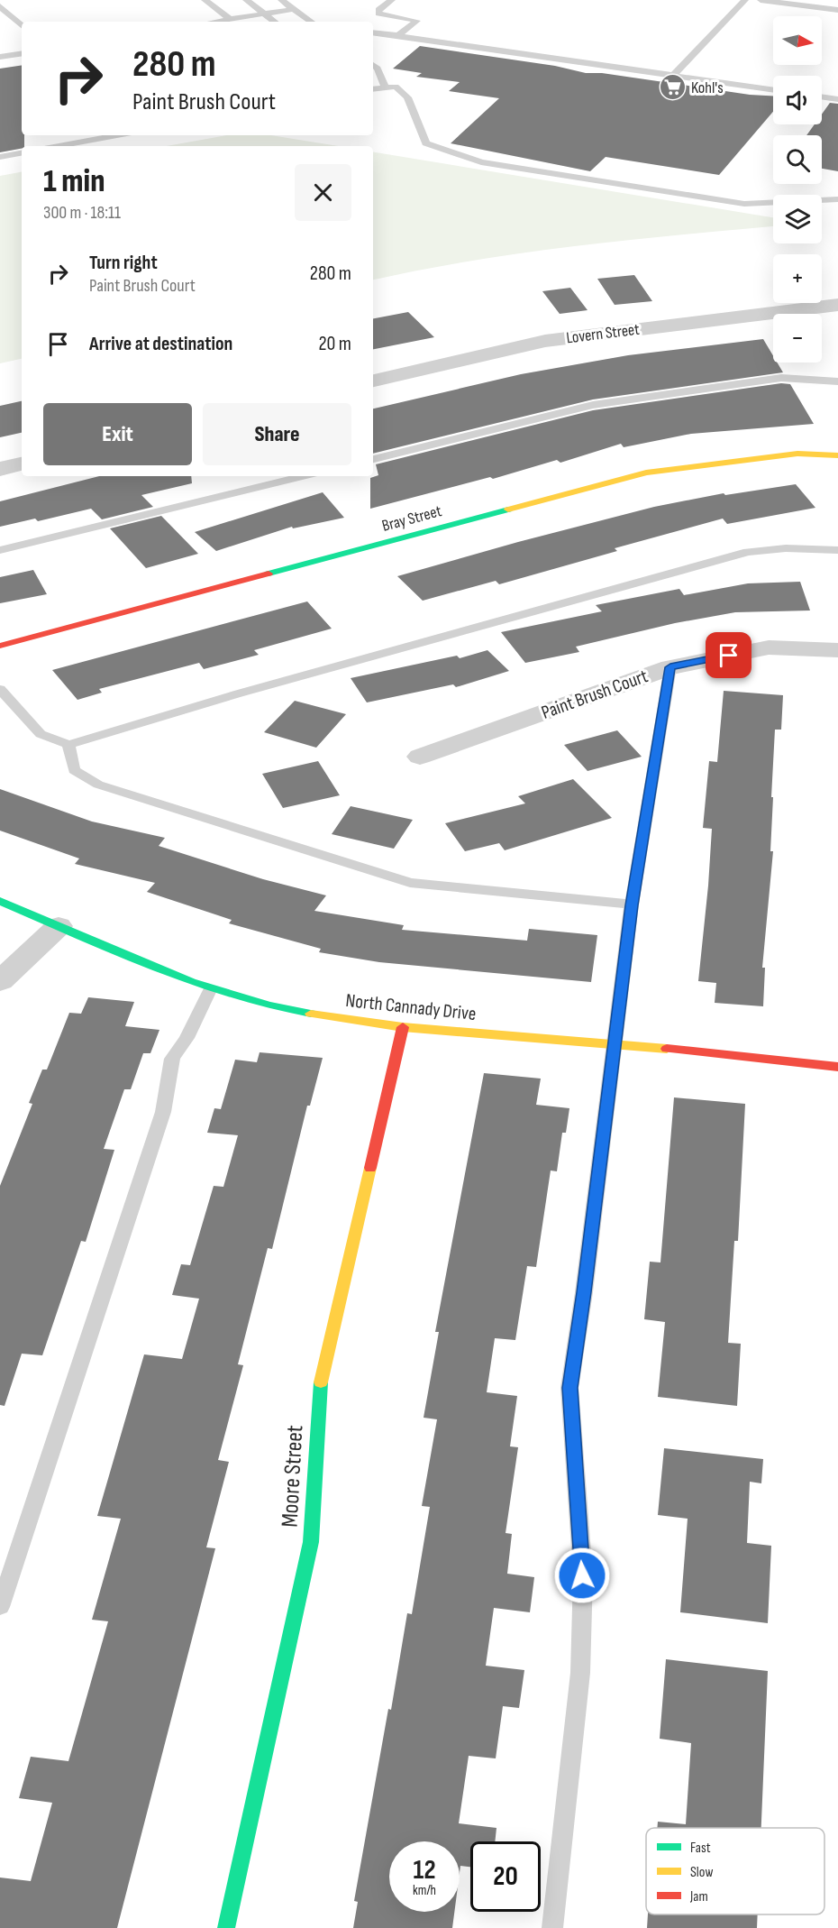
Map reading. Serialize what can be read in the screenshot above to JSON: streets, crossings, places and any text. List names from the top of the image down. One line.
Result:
{"streets":{"street":["Lovern Street","Bray Street","Paint Brush Court","North Cannady Drive","Moore Street"]},"crossings":[["North Cannady Drive","Moore Street"]],"places":{"supermarket":["Kohl's"]},"legend":["Fast","Slow","Jam"],"north":"right","page":{"map_buttons":["+","−"],"turn":["280 m","Paint Brush Court"],"heading":["1 min","300 m · 18:11"],"list":[{"name":"Turn right","note":"Paint Brush Court","value":"280 m"},{"name":"Arrive at destination","value":"20 m"}],"buttons":["Exit","Share"],"speed":"12 km/h","limit":"20"}}
